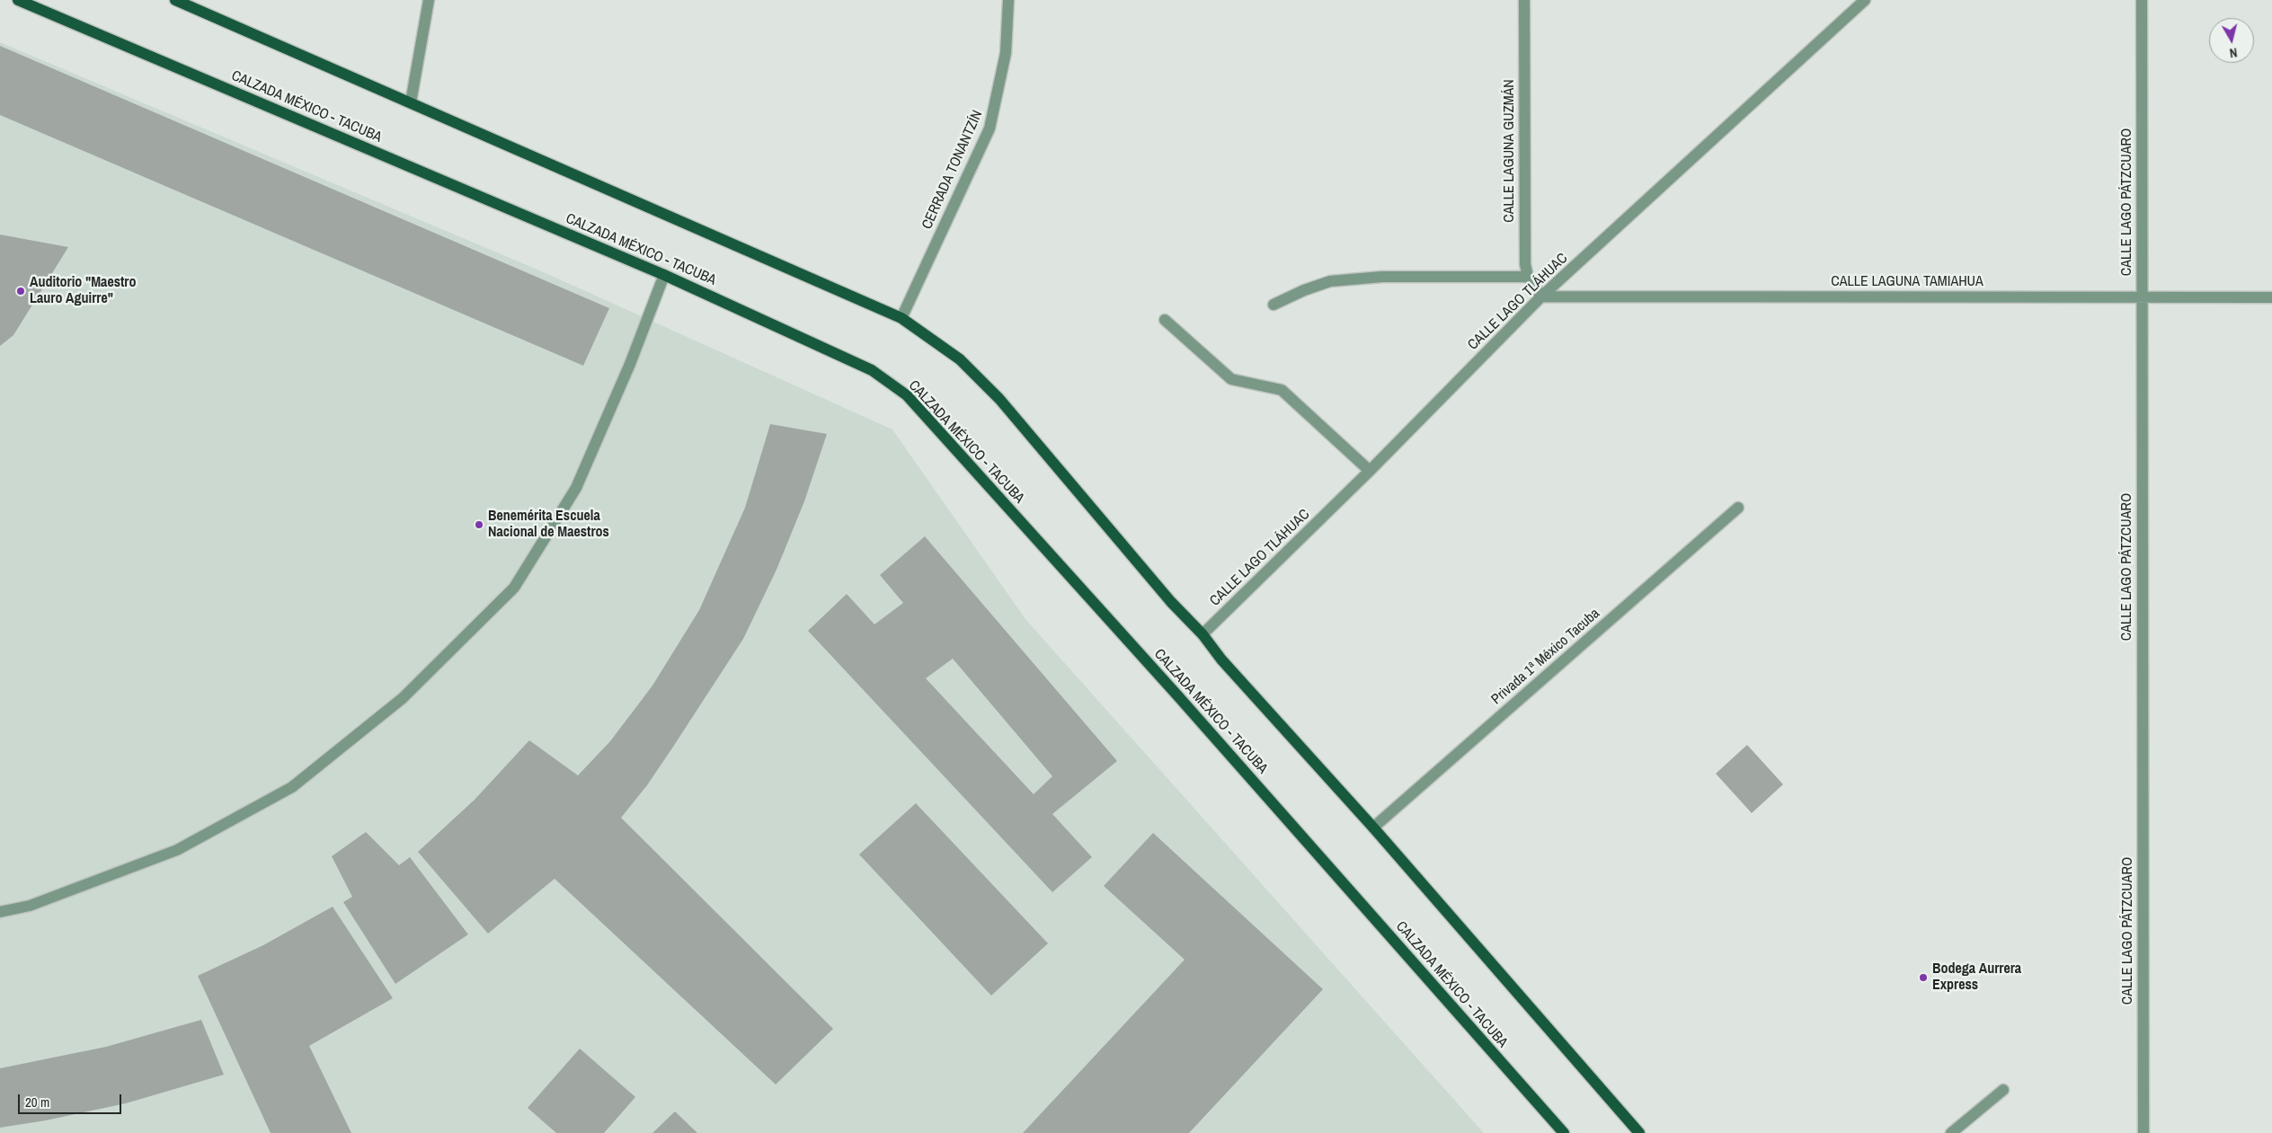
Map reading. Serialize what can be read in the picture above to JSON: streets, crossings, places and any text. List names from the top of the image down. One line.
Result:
{"streets":{"main road":["CALZADA MÉXICO - TACUBA"],"street":["CALLE LAGUNA GUZMÁN","CERRADA TONANTZÍN","CALLE LAGO PÁTZCUARO","CALLE LAGUNA TAMIAHUA","CALLE LAGO TLÁHUAC","Privada 1ª México Tacuba"]},"crossings":[["CALLE LAGUNA GUZMÁN","CALLE LAGUNA TAMIAHUA"],["CALLE LAGUNA GUZMÁN","CALLE LAGO TLÁHUAC"],["CALLE LAGO PÁTZCUARO","CALLE LAGUNA TAMIAHUA"],["CALLE LAGUNA TAMIAHUA","CALLE LAGO TLÁHUAC"]],"places":["Auditorio \"Maestro Lauro Aguirre\"","Benemérita Escuela Nacional de Maestros","Bodega Aurrera Express"],"scale_bar":"20 m","north":"bottom"}
